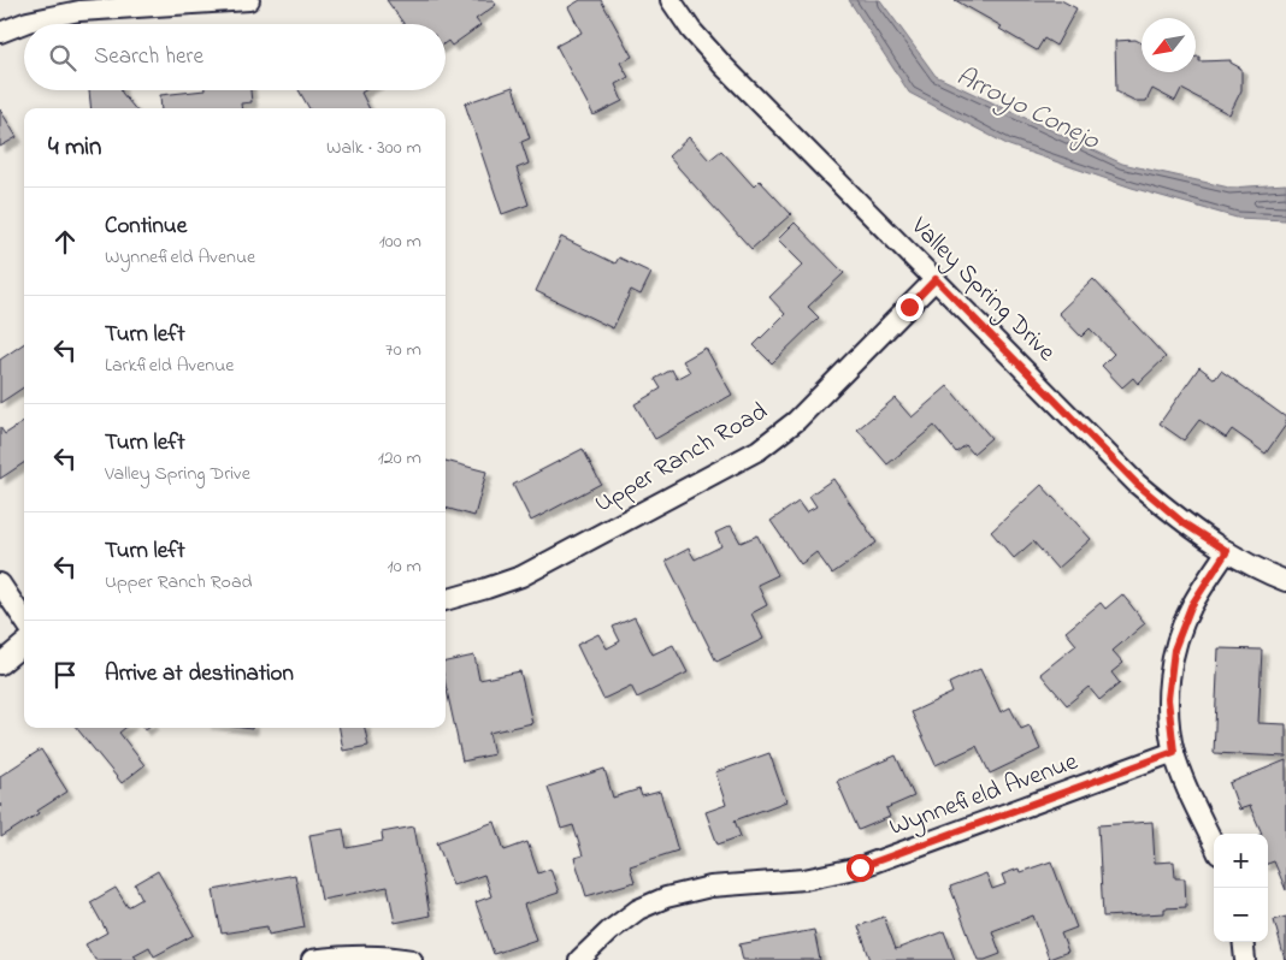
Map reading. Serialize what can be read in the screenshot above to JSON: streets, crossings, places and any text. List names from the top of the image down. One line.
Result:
{"streets":{"street":["Valley Spring Drive","Upper Ranch Road","Wynnefield Avenue"]},"crossings":[["Valley Spring Drive","Upper Ranch Road"]],"water":["Arroyo Conejo"],"north":"bottom left","page":{"search":"Search here","heading":["4 min","Walk · 300 m"],"list":[["Continue","Wynnefield Avenue","100 m"],["Turn left","Larkfield Avenue","70 m"],["Turn left","Valley Spring Drive","120 m"],["Turn left","Upper Ranch Road","10 m"],"Arrive at destination"],"map_buttons":["+","−"]}}
